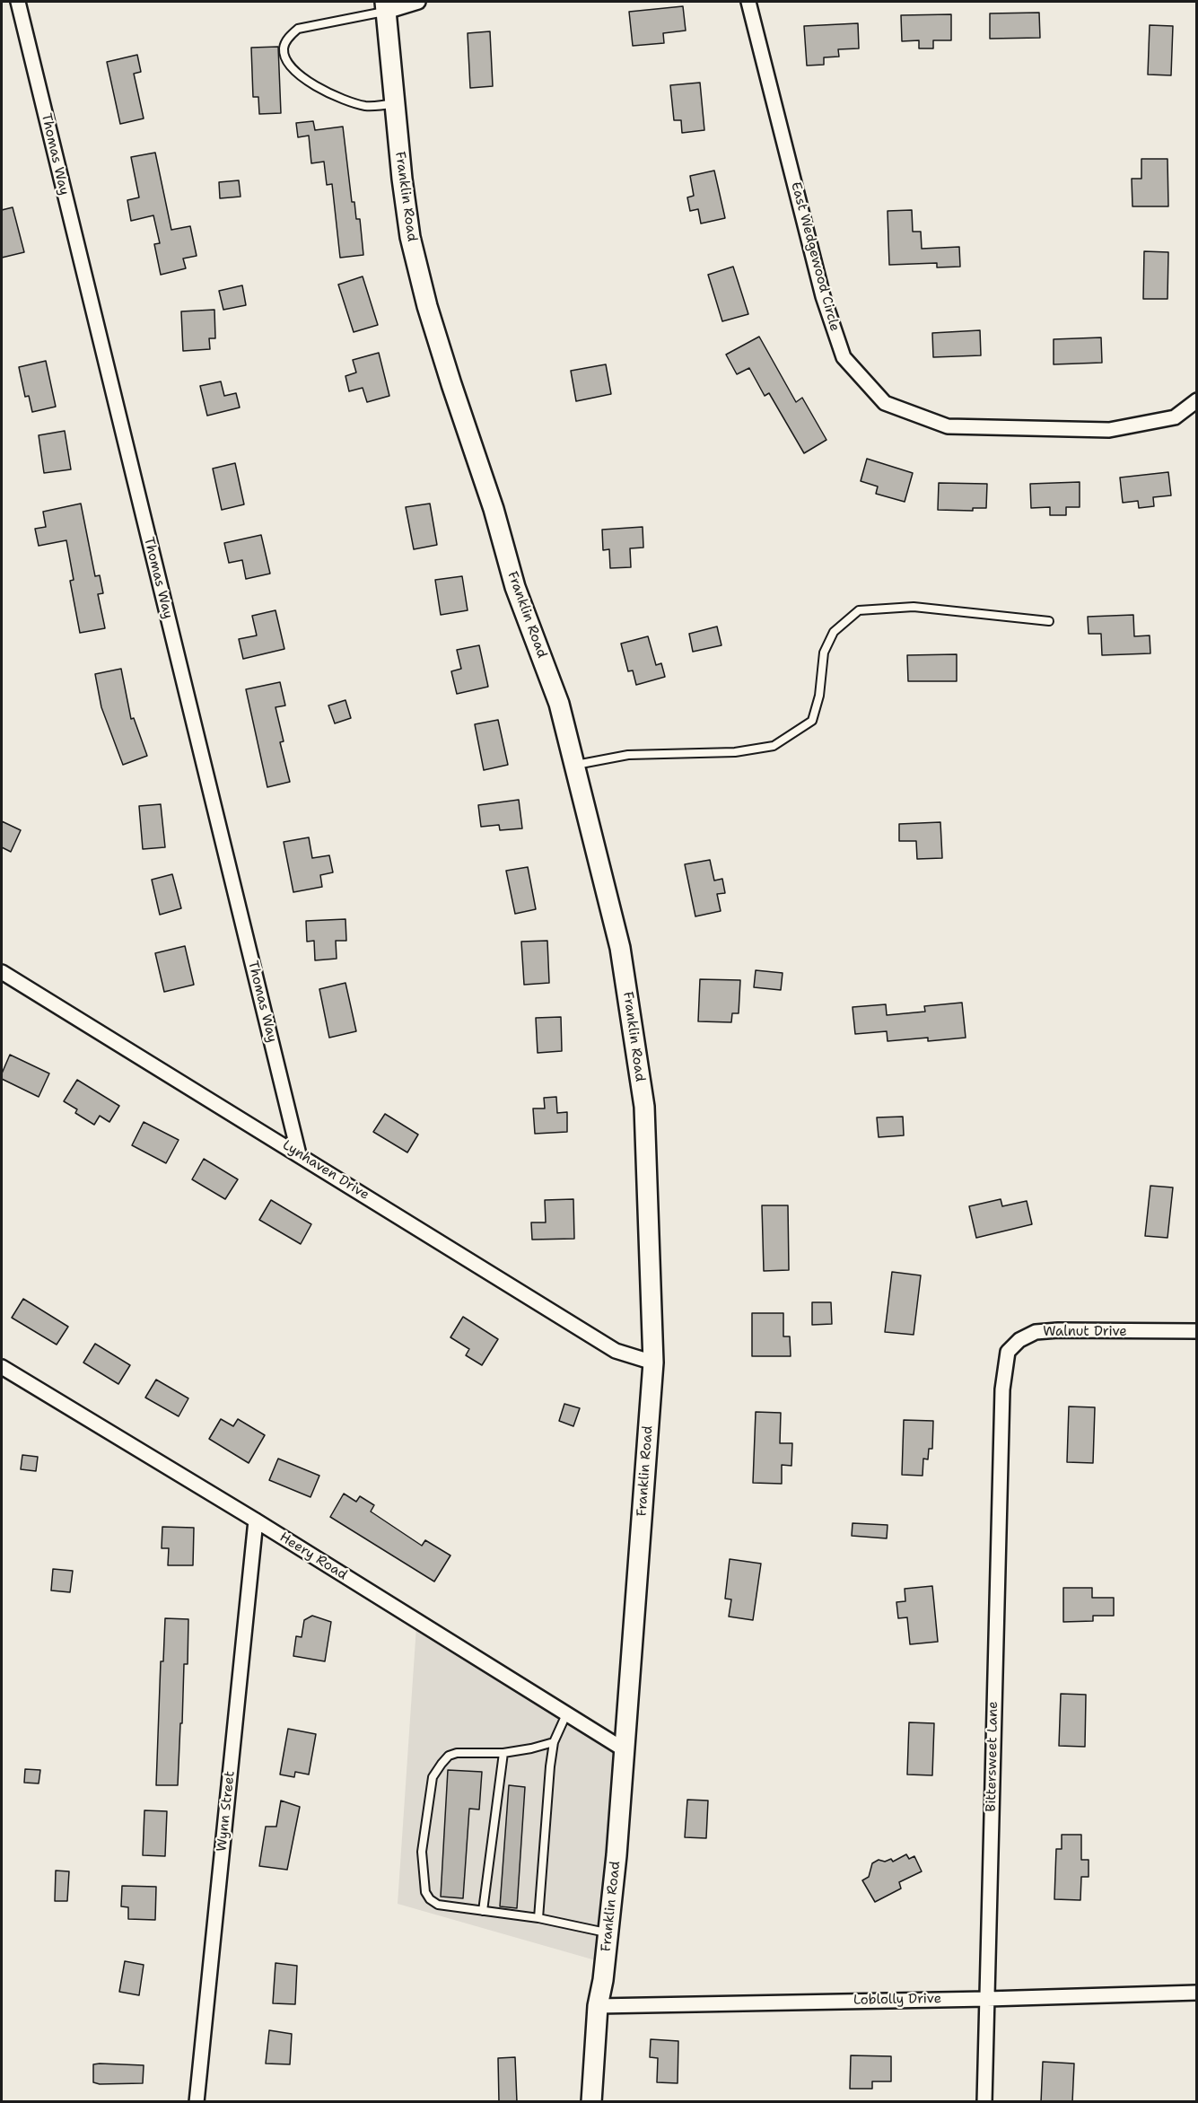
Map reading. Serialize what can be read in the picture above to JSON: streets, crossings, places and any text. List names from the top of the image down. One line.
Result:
{"streets":{"main road":["Franklin Road"],"street":["Thomas Way","East Wedgewood Circle","Lynhaven Drive","Walnut Drive","Heery Road","Bittersweet Lane","Wynn Street","Loblolly Drive"]},"crossings":[["Thomas Way","Lynhaven Drive"],["Franklin Road","Lynhaven Drive"],["Franklin Road","Heery Road"],["Franklin Road","Loblolly Drive"],["Walnut Drive","Bittersweet Lane"],["Heery Road","Wynn Street"],["Bittersweet Lane","Loblolly Drive"]]}
